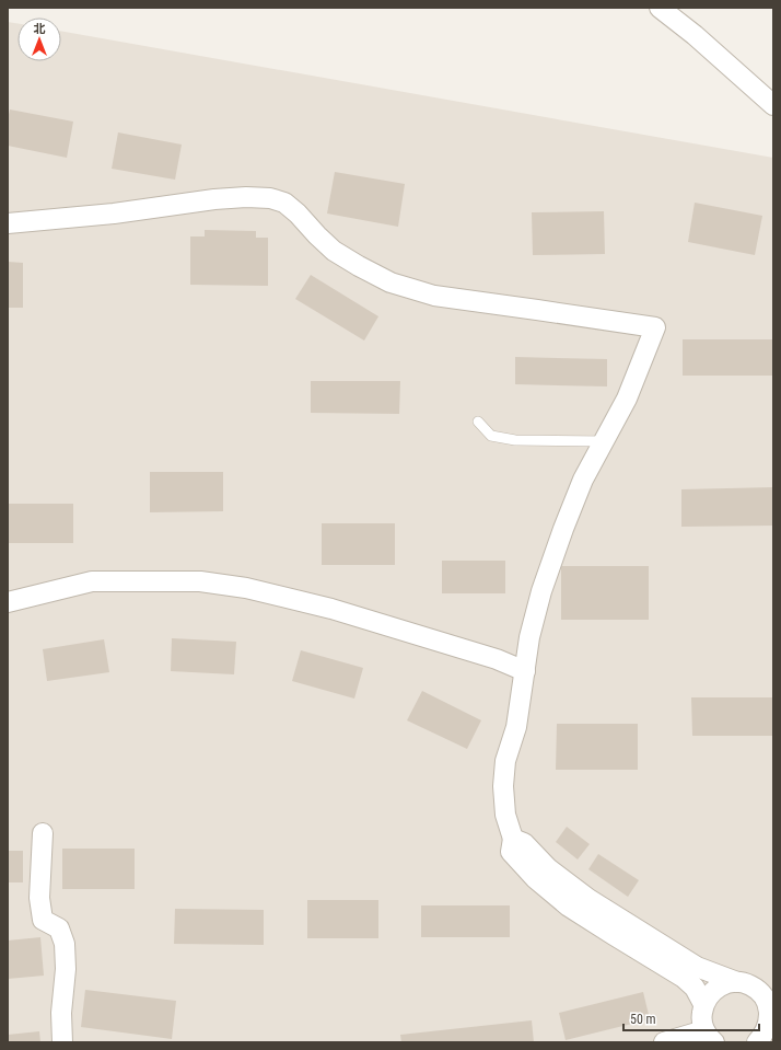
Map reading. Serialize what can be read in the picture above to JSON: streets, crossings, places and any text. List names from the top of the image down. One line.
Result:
{"scale_bar":"50 m","north":"top"}
